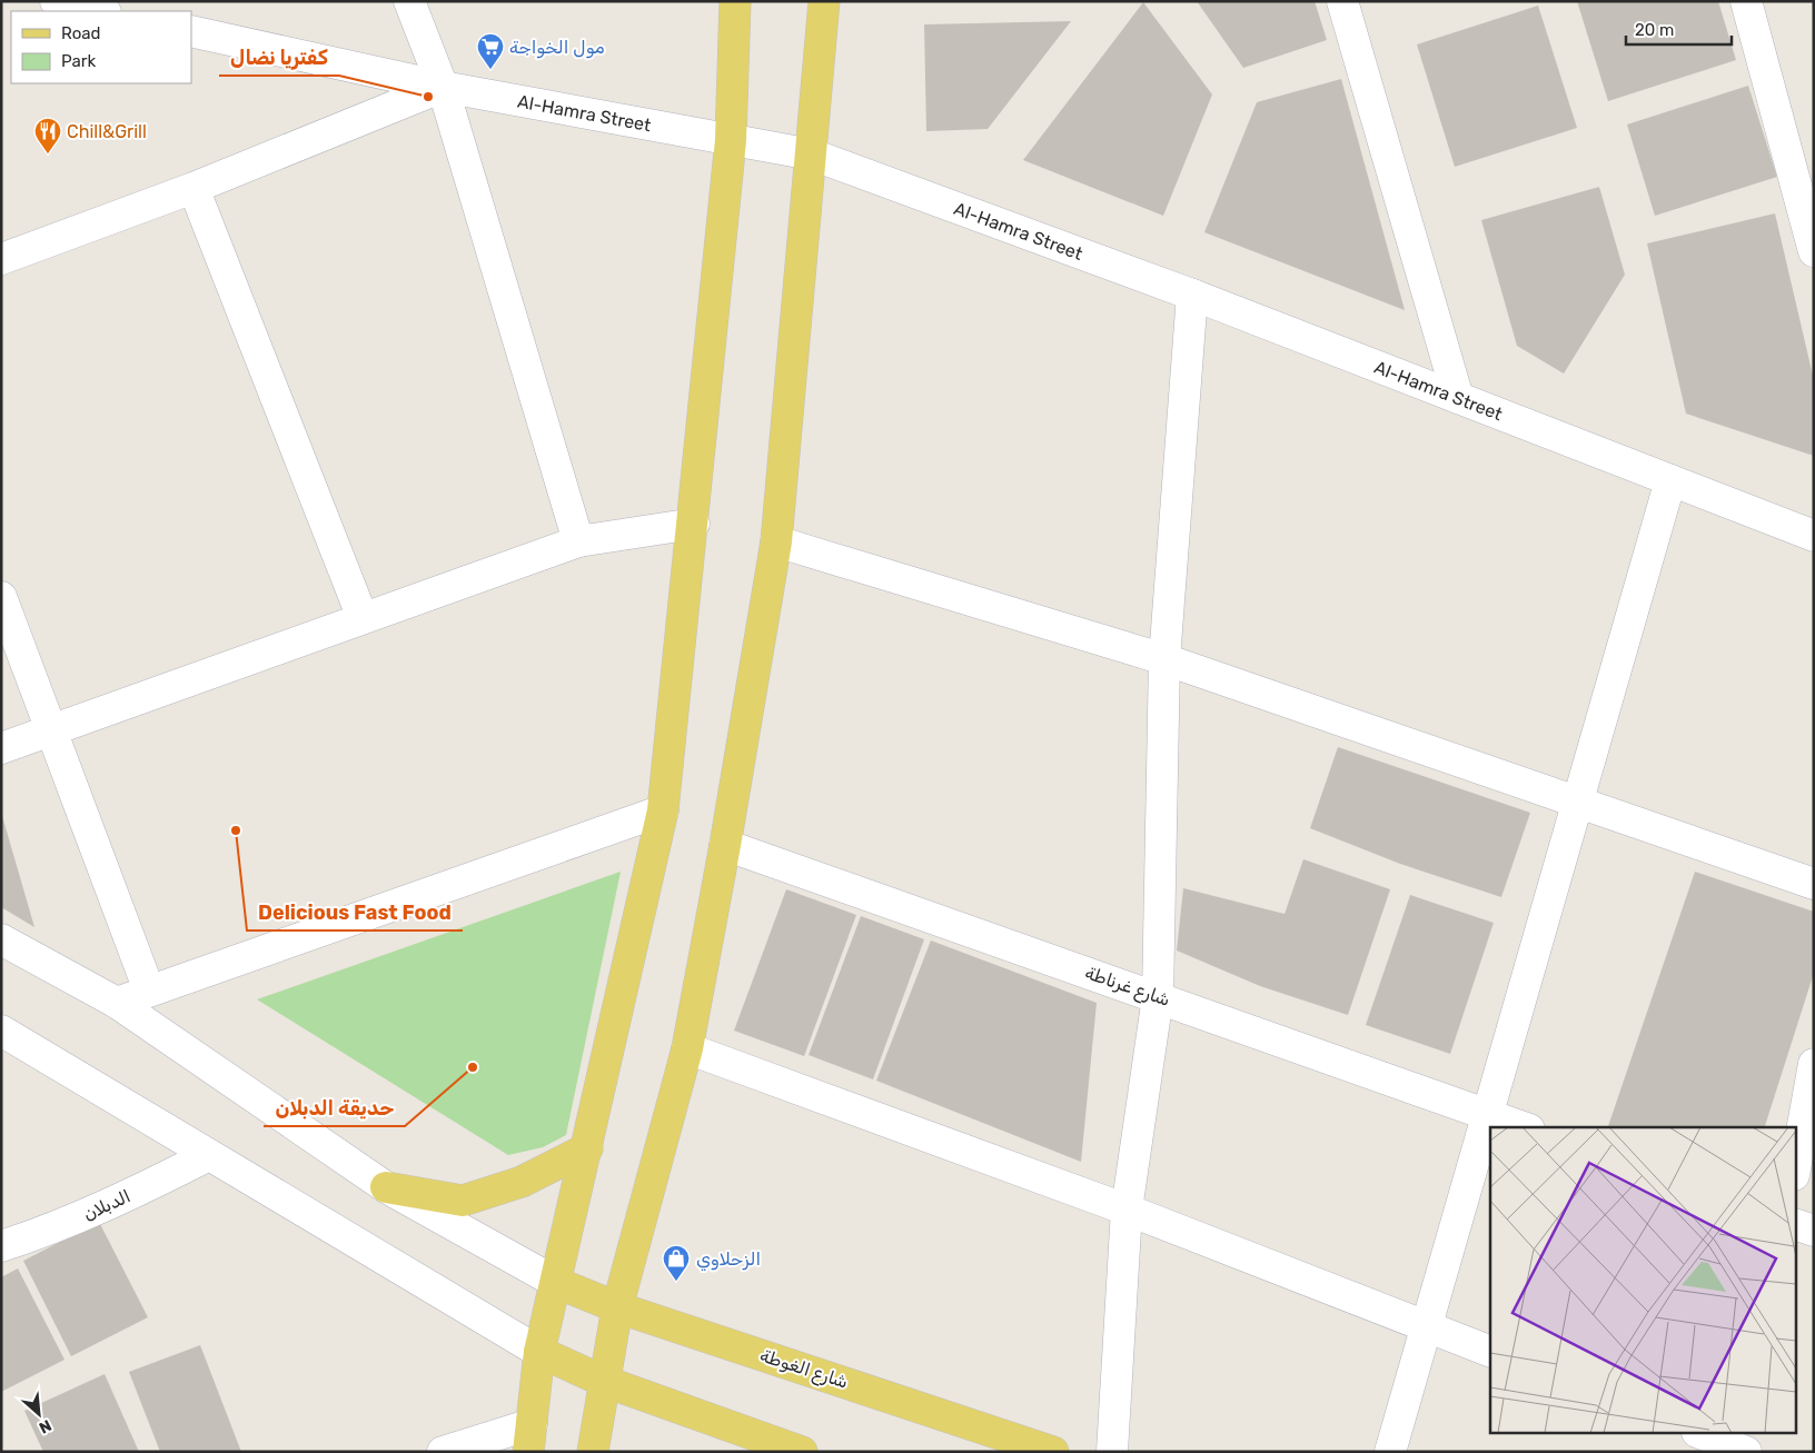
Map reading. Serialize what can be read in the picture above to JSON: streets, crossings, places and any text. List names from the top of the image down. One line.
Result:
{"streets":{"main road":["شارع الغوطة"],"street":["Al-Hamra Street","شارع غرناطة","الدبلان"]},"places":{"supermarket":["مول الخواجة"],"other":["كفتريا نضال","Delicious Fast Food","حديقة الدبلان"],"restaurant":["Chill&Grill"],"shop":["الزحلاوي"]},"legend":["Road","Park"],"scale_bar":"20 m","north":"bottom right"}
